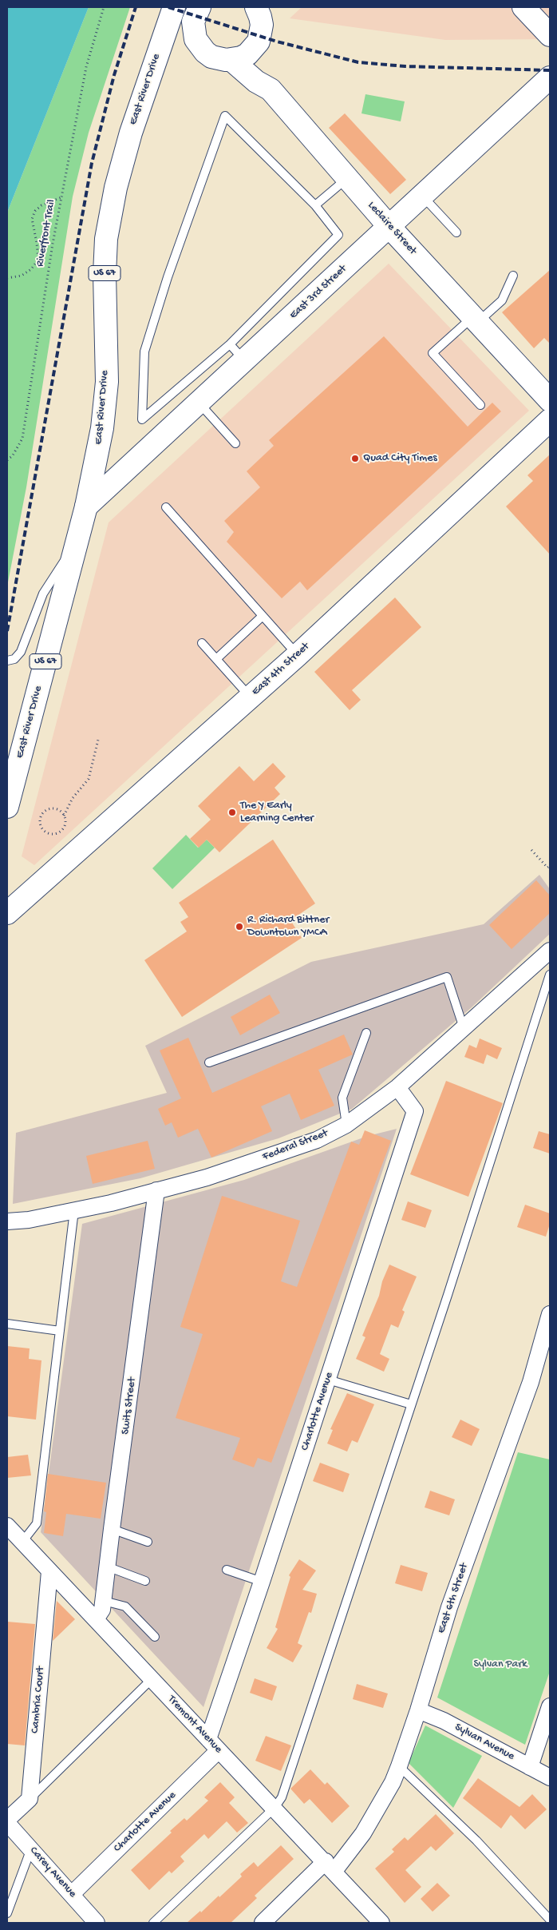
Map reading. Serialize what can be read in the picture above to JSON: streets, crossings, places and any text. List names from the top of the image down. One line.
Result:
{"streets":{"main road":["East River Drive","Leclaire Street","US 67","East 3rd Street","East 4th Street"],"street":["Federal Street","Swits Street","Charlotte Avenue","East 6th Street","Cambria Court","Tremont Avenue","Sylvan Avenue","Carey Avenue"],"path":["Riverfront Trail"]},"crossings":[["East River Drive","East 3rd Street"],["Leclaire Street","East 3rd Street"],["Federal Street","Swits Street"],["Federal Street","Charlotte Avenue"],["Swits Street","Tremont Avenue"],["Charlotte Avenue","Tremont Avenue"],["Charlotte Avenue","Carey Avenue"],["East 6th Street","Tremont Avenue"],["East 6th Street","Sylvan Avenue"],["Cambria Court","Tremont Avenue"]],"parks":["Sylvan Park"],"places":["Quad City Times","The Y Early Learning Center","R. Richard Bittner Downtown YMCA"]}
